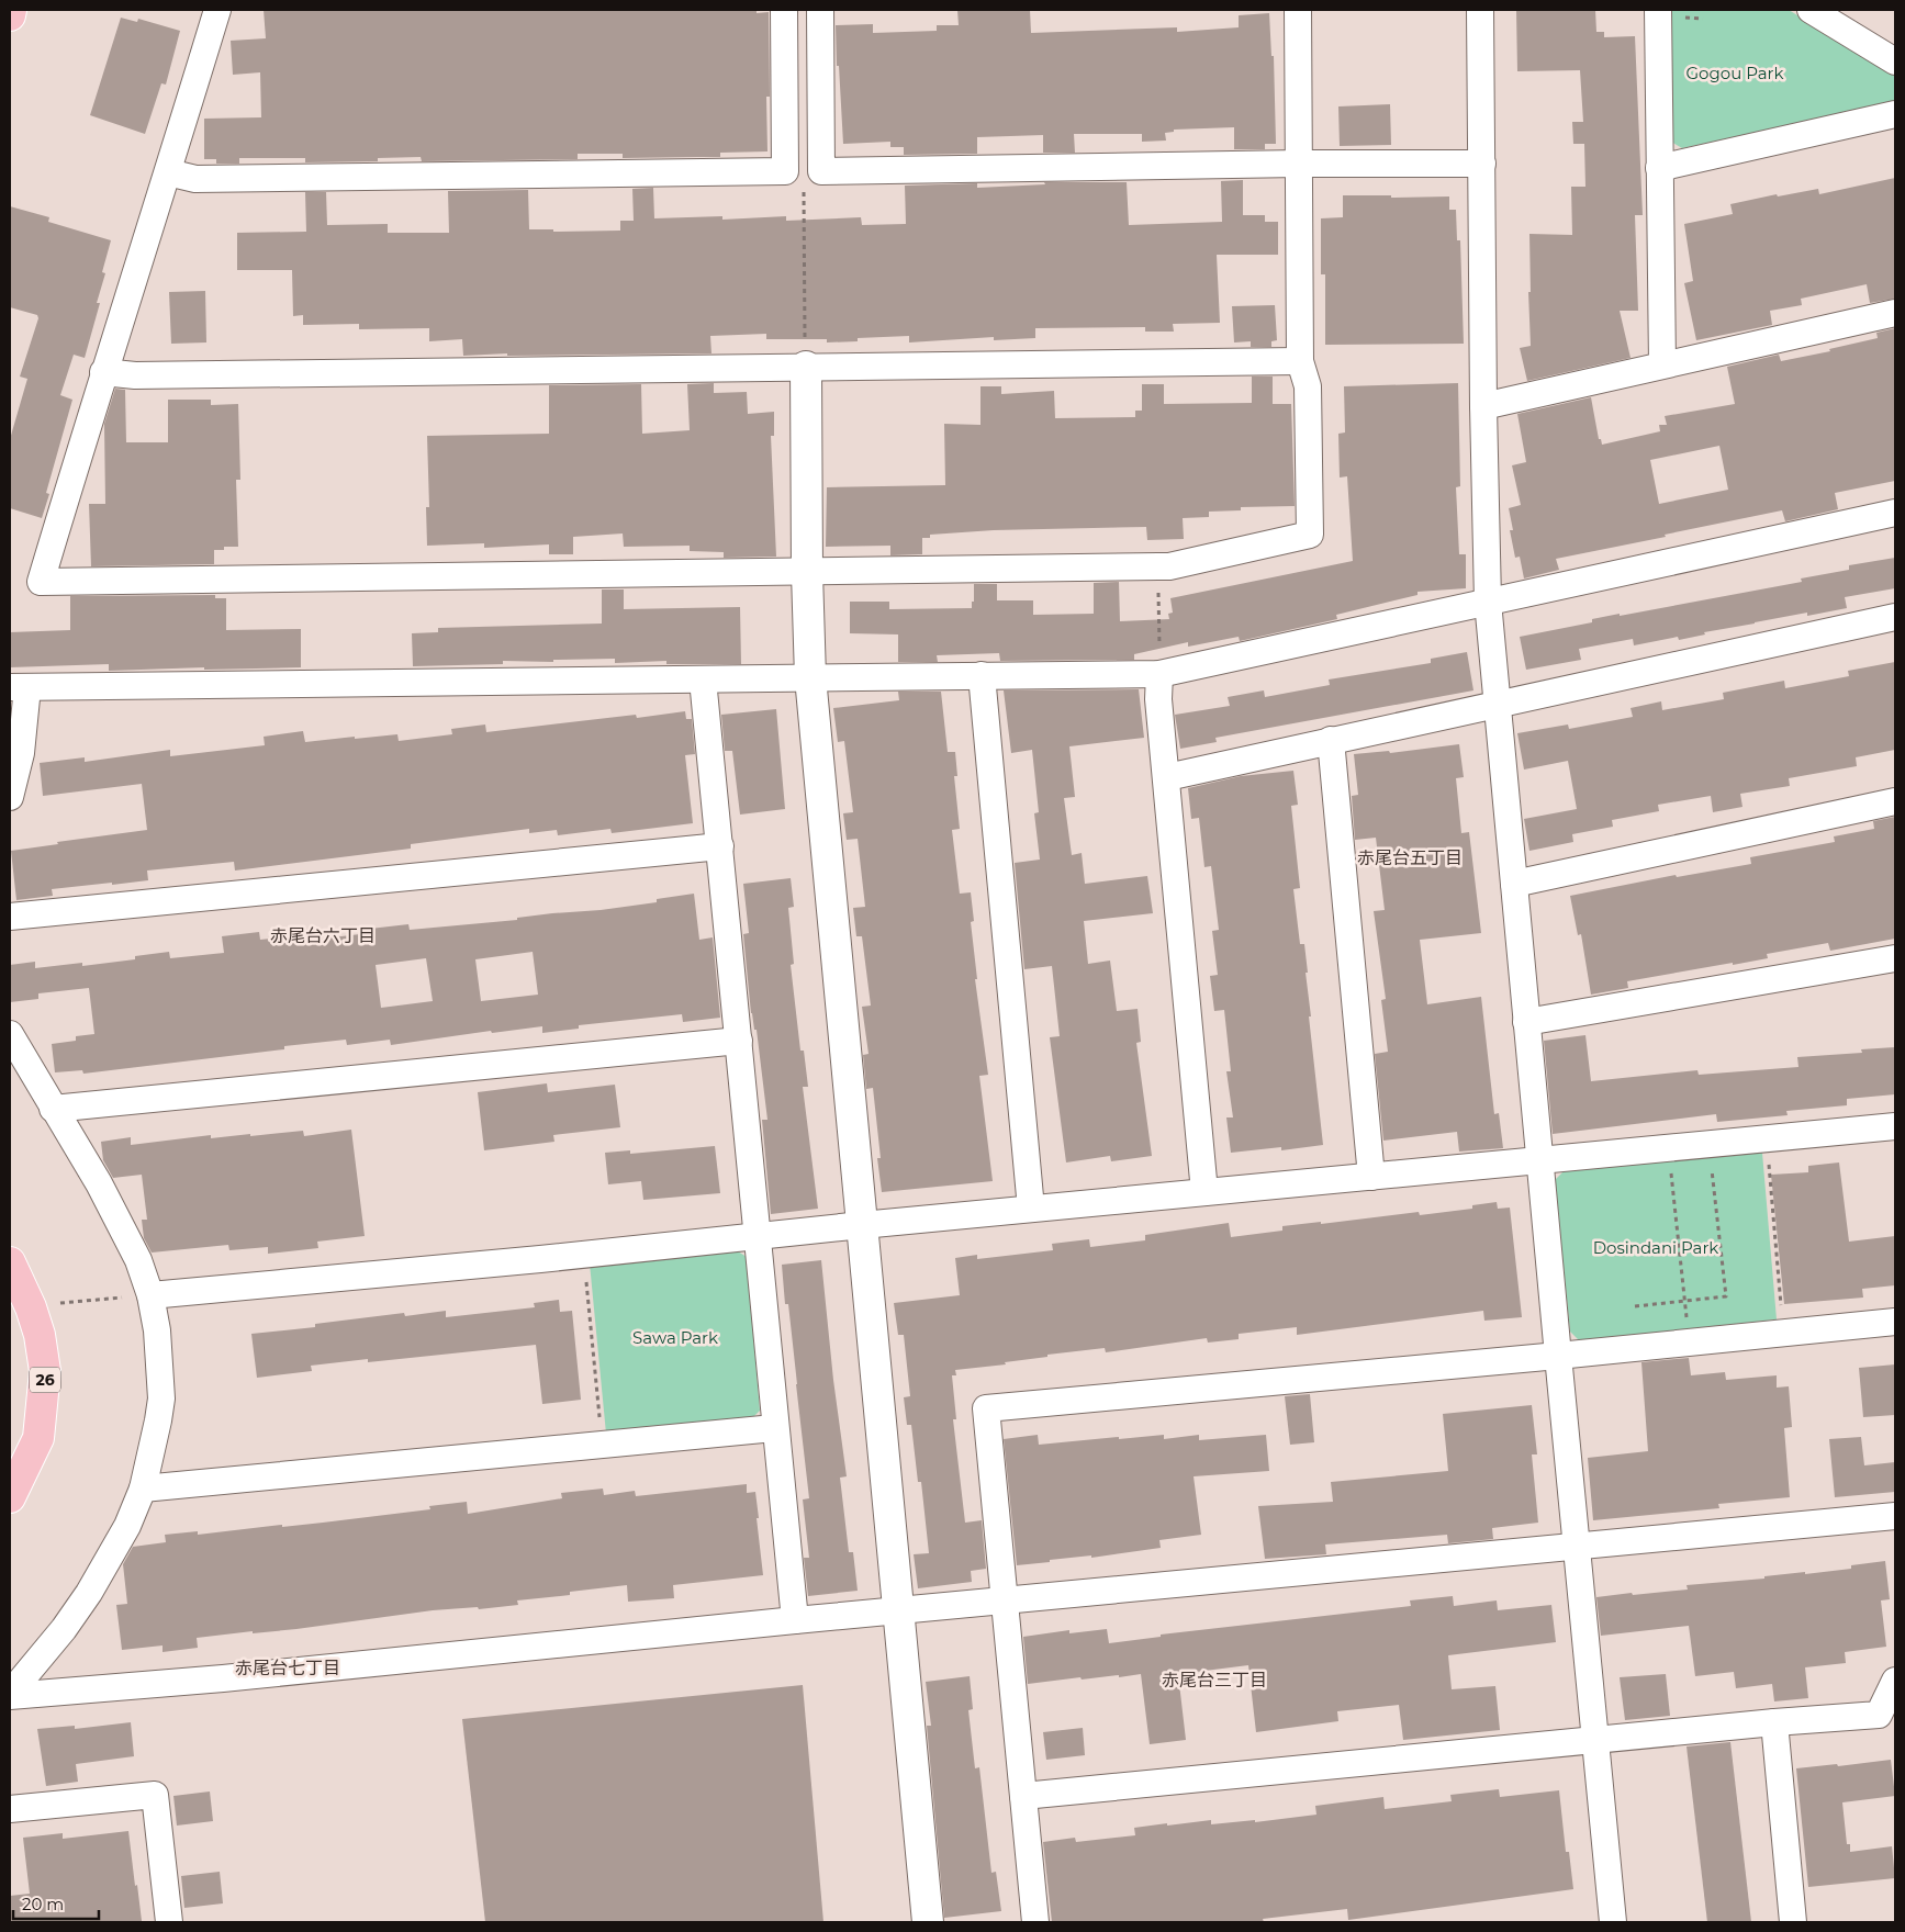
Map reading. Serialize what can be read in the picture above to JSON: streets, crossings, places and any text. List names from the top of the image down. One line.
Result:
{"streets":{"main road":["26"]},"districts":["赤尾台五丁目","赤尾台六丁目","赤尾台七丁目","赤尾台三丁目"],"parks":["Gogou Park","Dosindani Park","Sawa Park"],"scale_bar":"20 m"}
